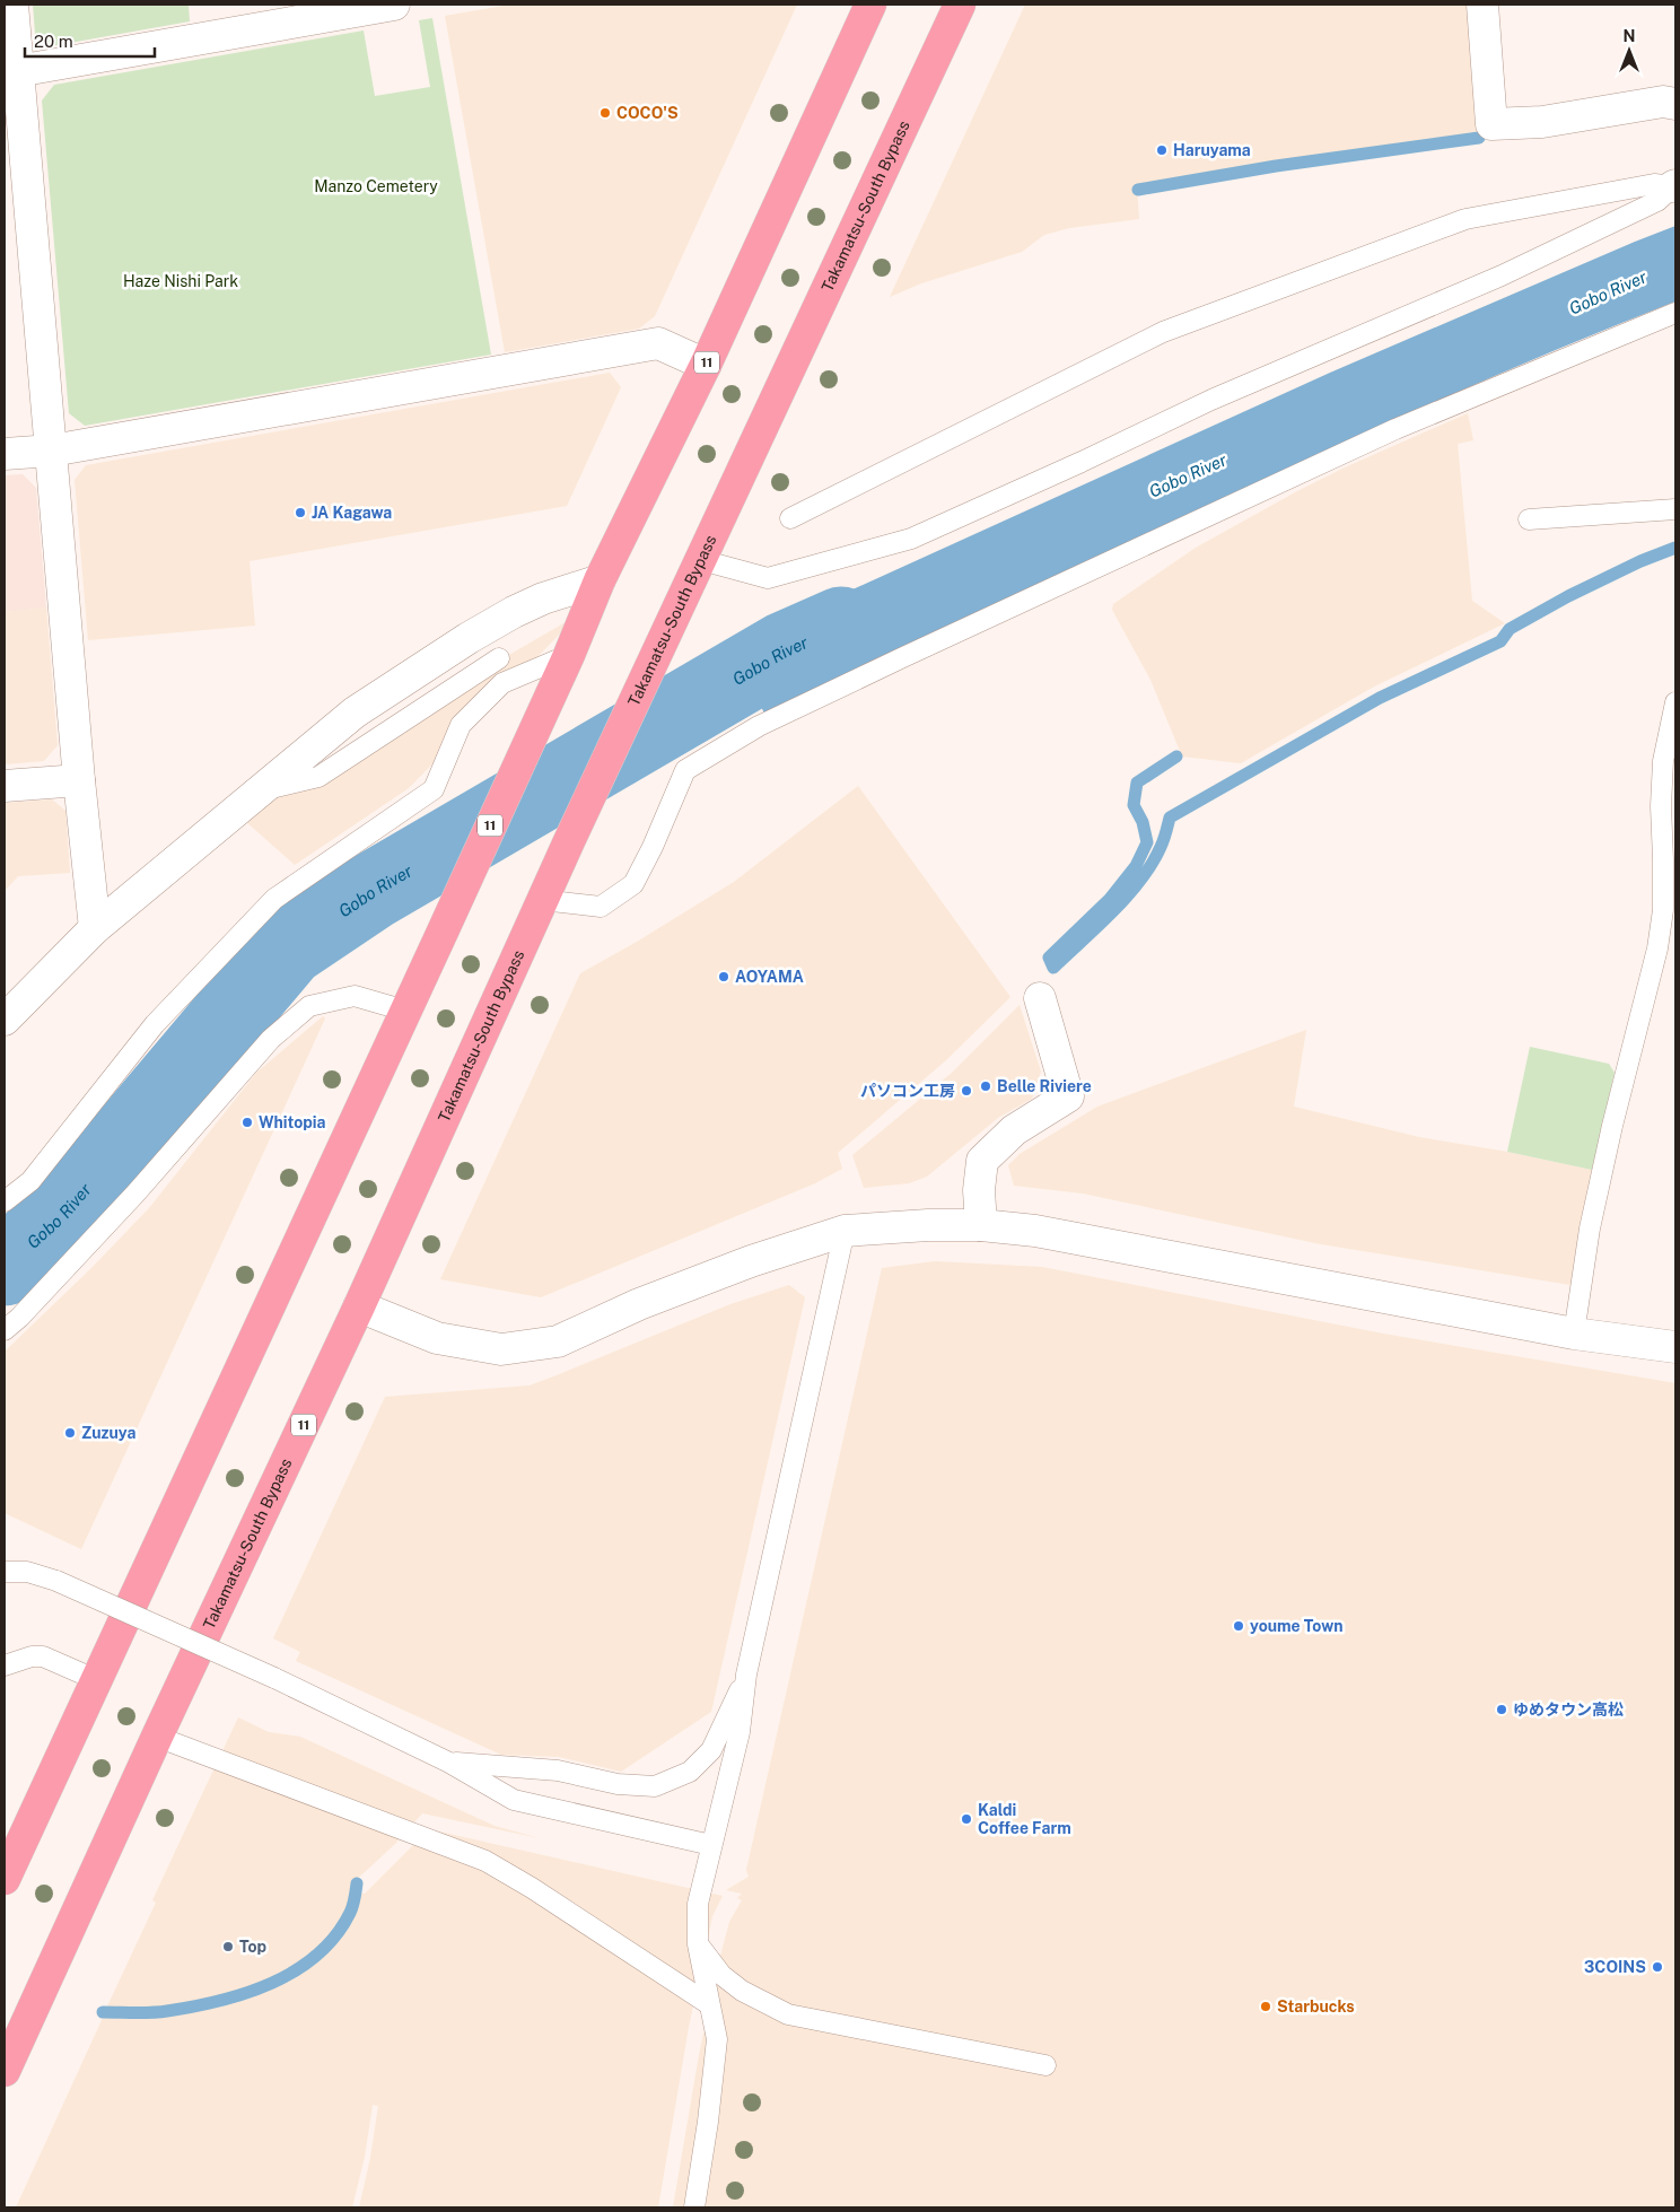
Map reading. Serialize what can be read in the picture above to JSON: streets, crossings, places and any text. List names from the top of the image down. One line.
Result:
{"streets":{"highway":["Takamatsu-South Bypass","11"]},"water":["Gobo River"],"parks":["Manzo Cemetery","Haze Nishi Park"],"places":["COCO'S","Haruyama","JA Kagawa","AOYAMA","Belle Riviere","パソコン工房","Whitopia","Zuzuya","youme Town","ゆめタウン高松","Kaldi Coffee Farm","Top","3COINS","Starbucks"],"scale_bar":"20 m","north":"top"}
